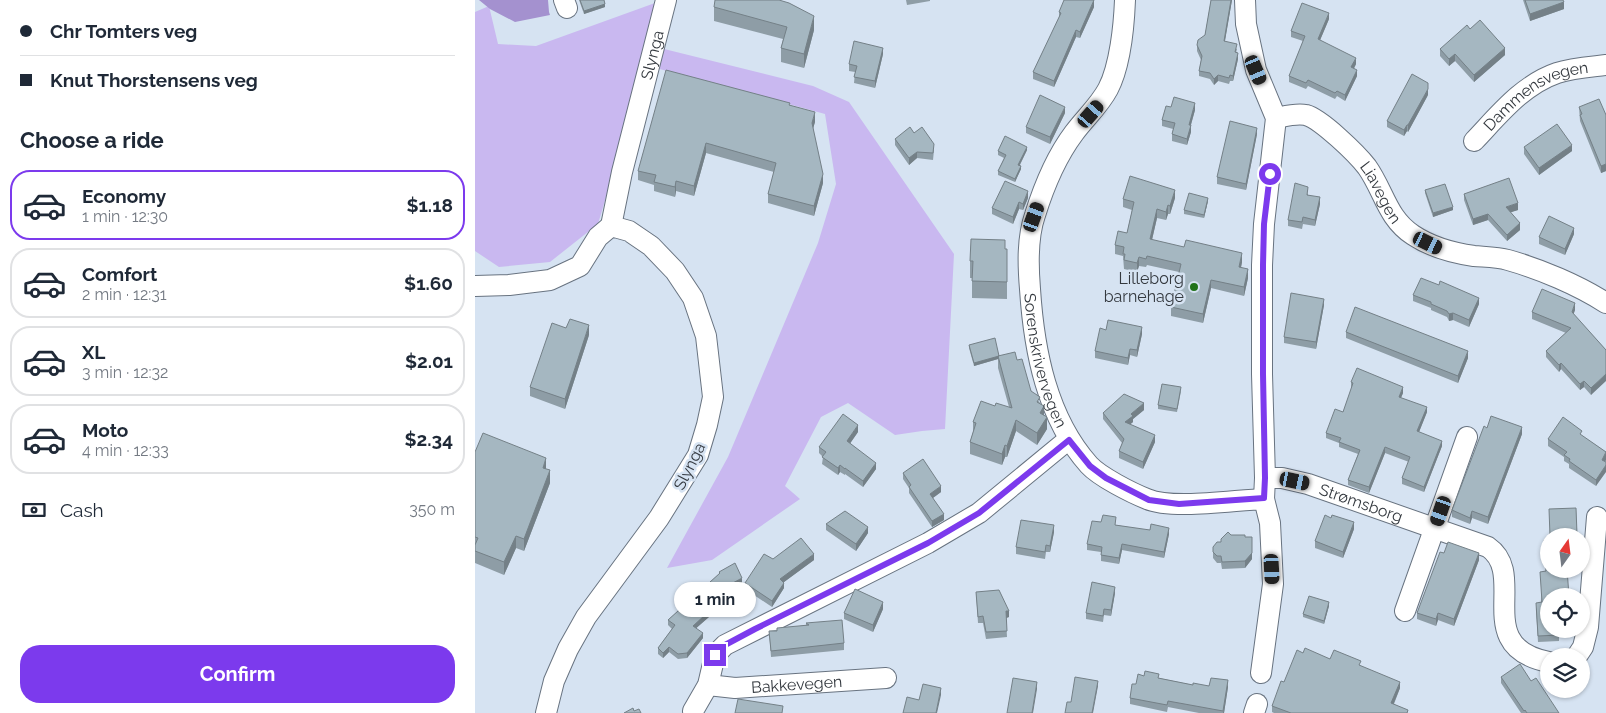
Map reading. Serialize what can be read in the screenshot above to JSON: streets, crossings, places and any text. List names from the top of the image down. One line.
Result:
{"streets":{"street":["Slynga","Dammensvegen","Liavegen","Sorenskrivervegen","Strømsborg","Bakkevegen"]},"places":["Lilleborg barnehage"],"north":"top","page":{"banner":["Chr Tomters veg","Knut Thorstensens veg"],"heading":"Choose a ride","list":[{"name":"Economy","note":"1 min · 12:30","value":"$1.18"},{"name":"Comfort","note":"2 min · 12:31","value":"$1.60"},{"name":"XL","note":"3 min · 12:32","value":"$2.01"},{"name":"Moto","note":"4 min · 12:33","value":"$2.34"}],"pay":["Cash","350 m"],"bubble":"1 min","buttons":"Confirm"}}
